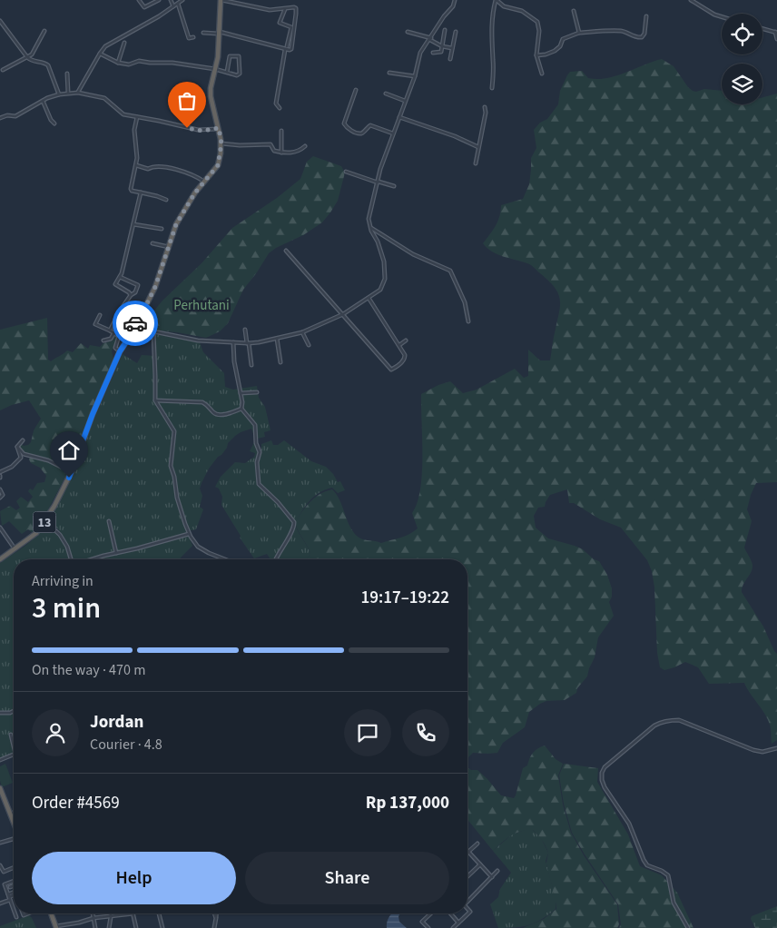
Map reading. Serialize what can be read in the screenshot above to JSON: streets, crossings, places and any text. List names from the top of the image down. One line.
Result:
{"streets":{"highway":["13"]},"parks":["Perhutani"],"page":{"heading":["3 min","Arriving in","19:17–19:22"],"panel":["Jordan","Courier · 4.8","Order #4569","Rp 137,000"],"bar":"On the way · 470 m","buttons":["Help","Share"]}}
